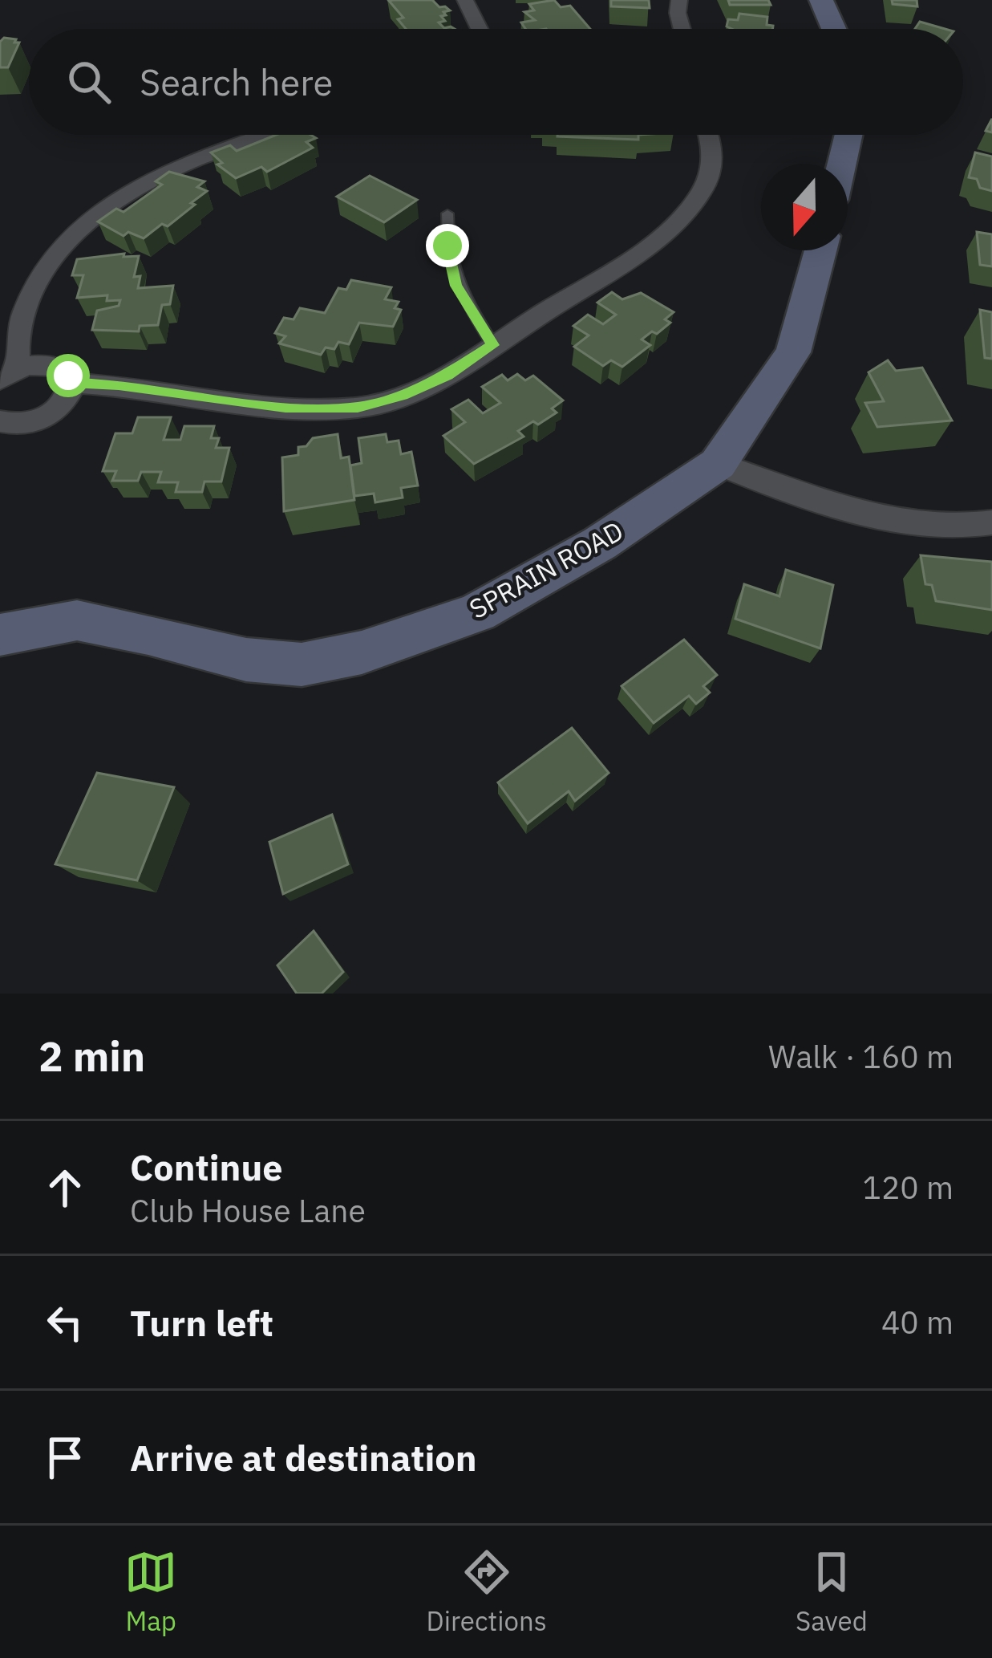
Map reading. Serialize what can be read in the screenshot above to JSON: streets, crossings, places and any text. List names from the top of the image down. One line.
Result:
{"streets":{"street":["SPRAIN ROAD"]},"north":"bottom","page":{"search":"Search here","heading":["2 min","Walk · 160 m"],"list":[["Continue","Club House Lane","120 m"],["Turn left","40 m"],"Arrive at destination"],"nav":["Map","Directions","Saved"]}}
